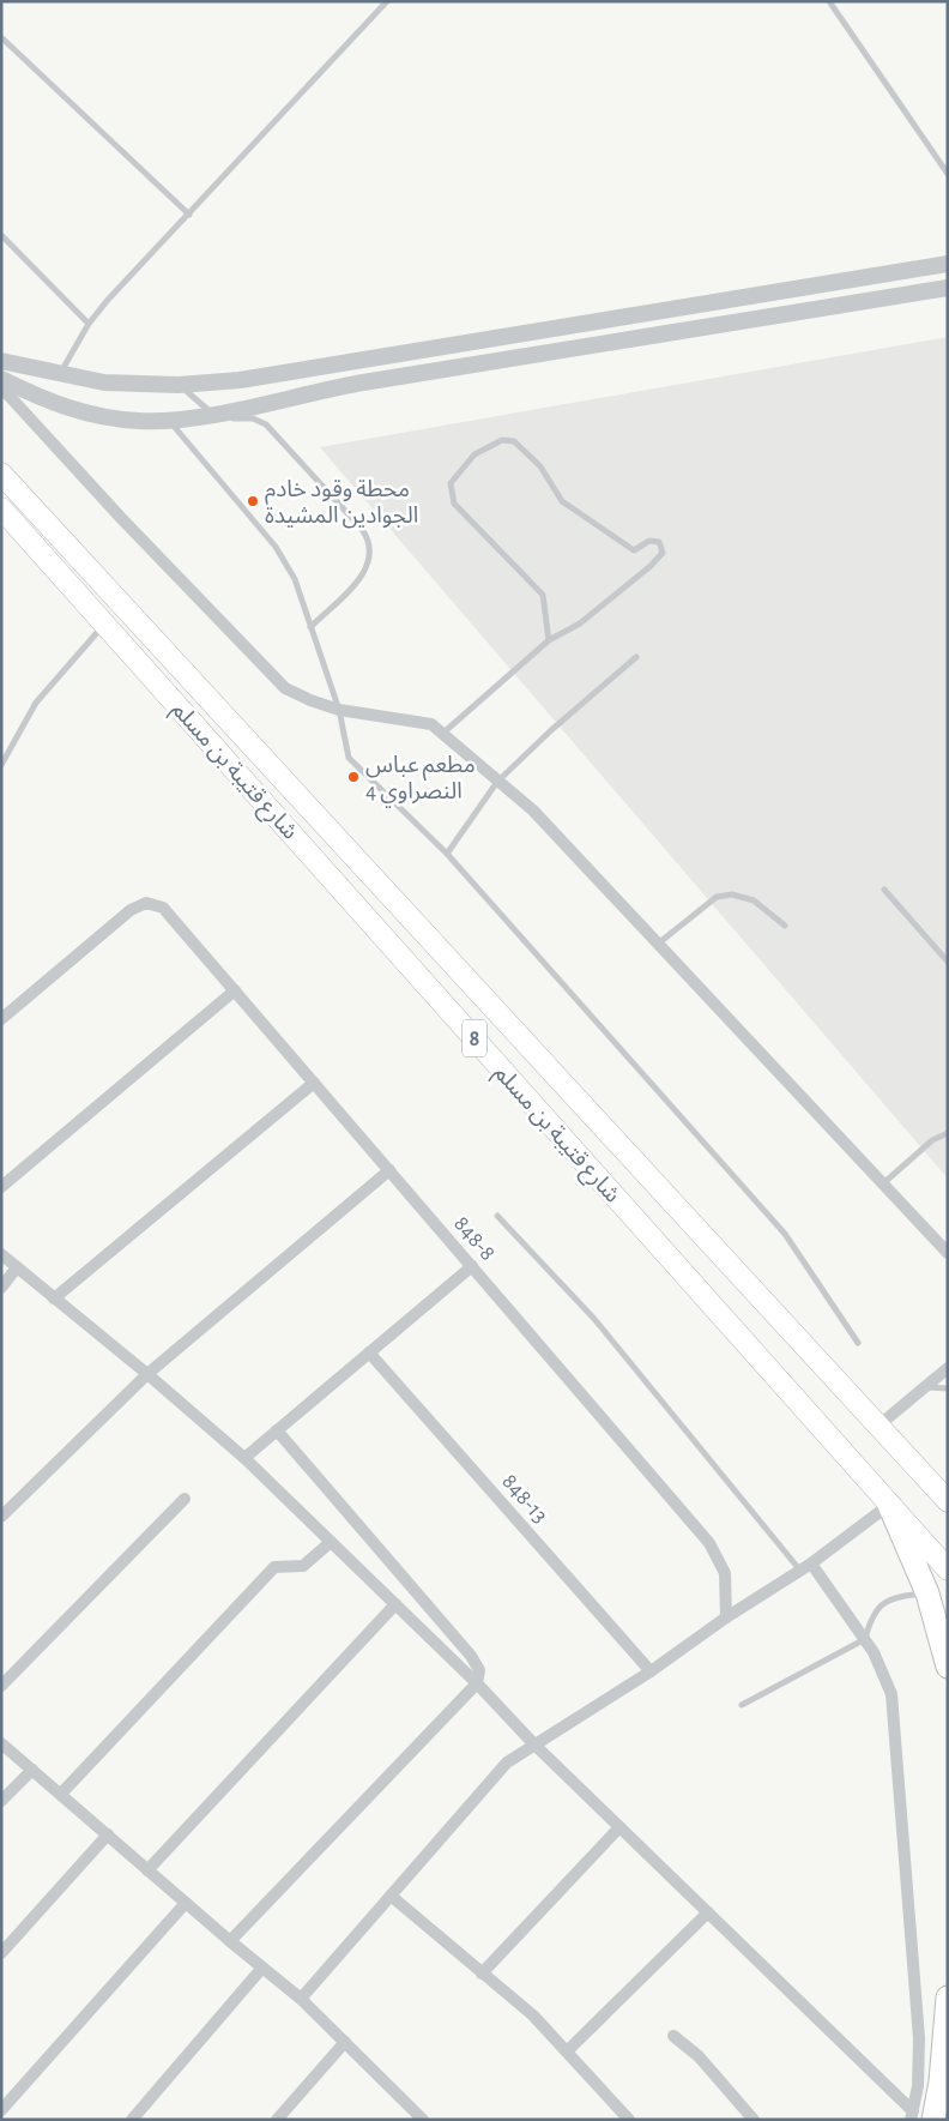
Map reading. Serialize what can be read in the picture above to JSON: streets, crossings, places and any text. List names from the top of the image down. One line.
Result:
{"streets":{"highway":["شارع قتيبة بن مسلم","8"],"street":["848-8","848-13"]},"places":["محطة وقود خادم الجوادين المشيدة","مطعم عباس النصراوي 4"]}
